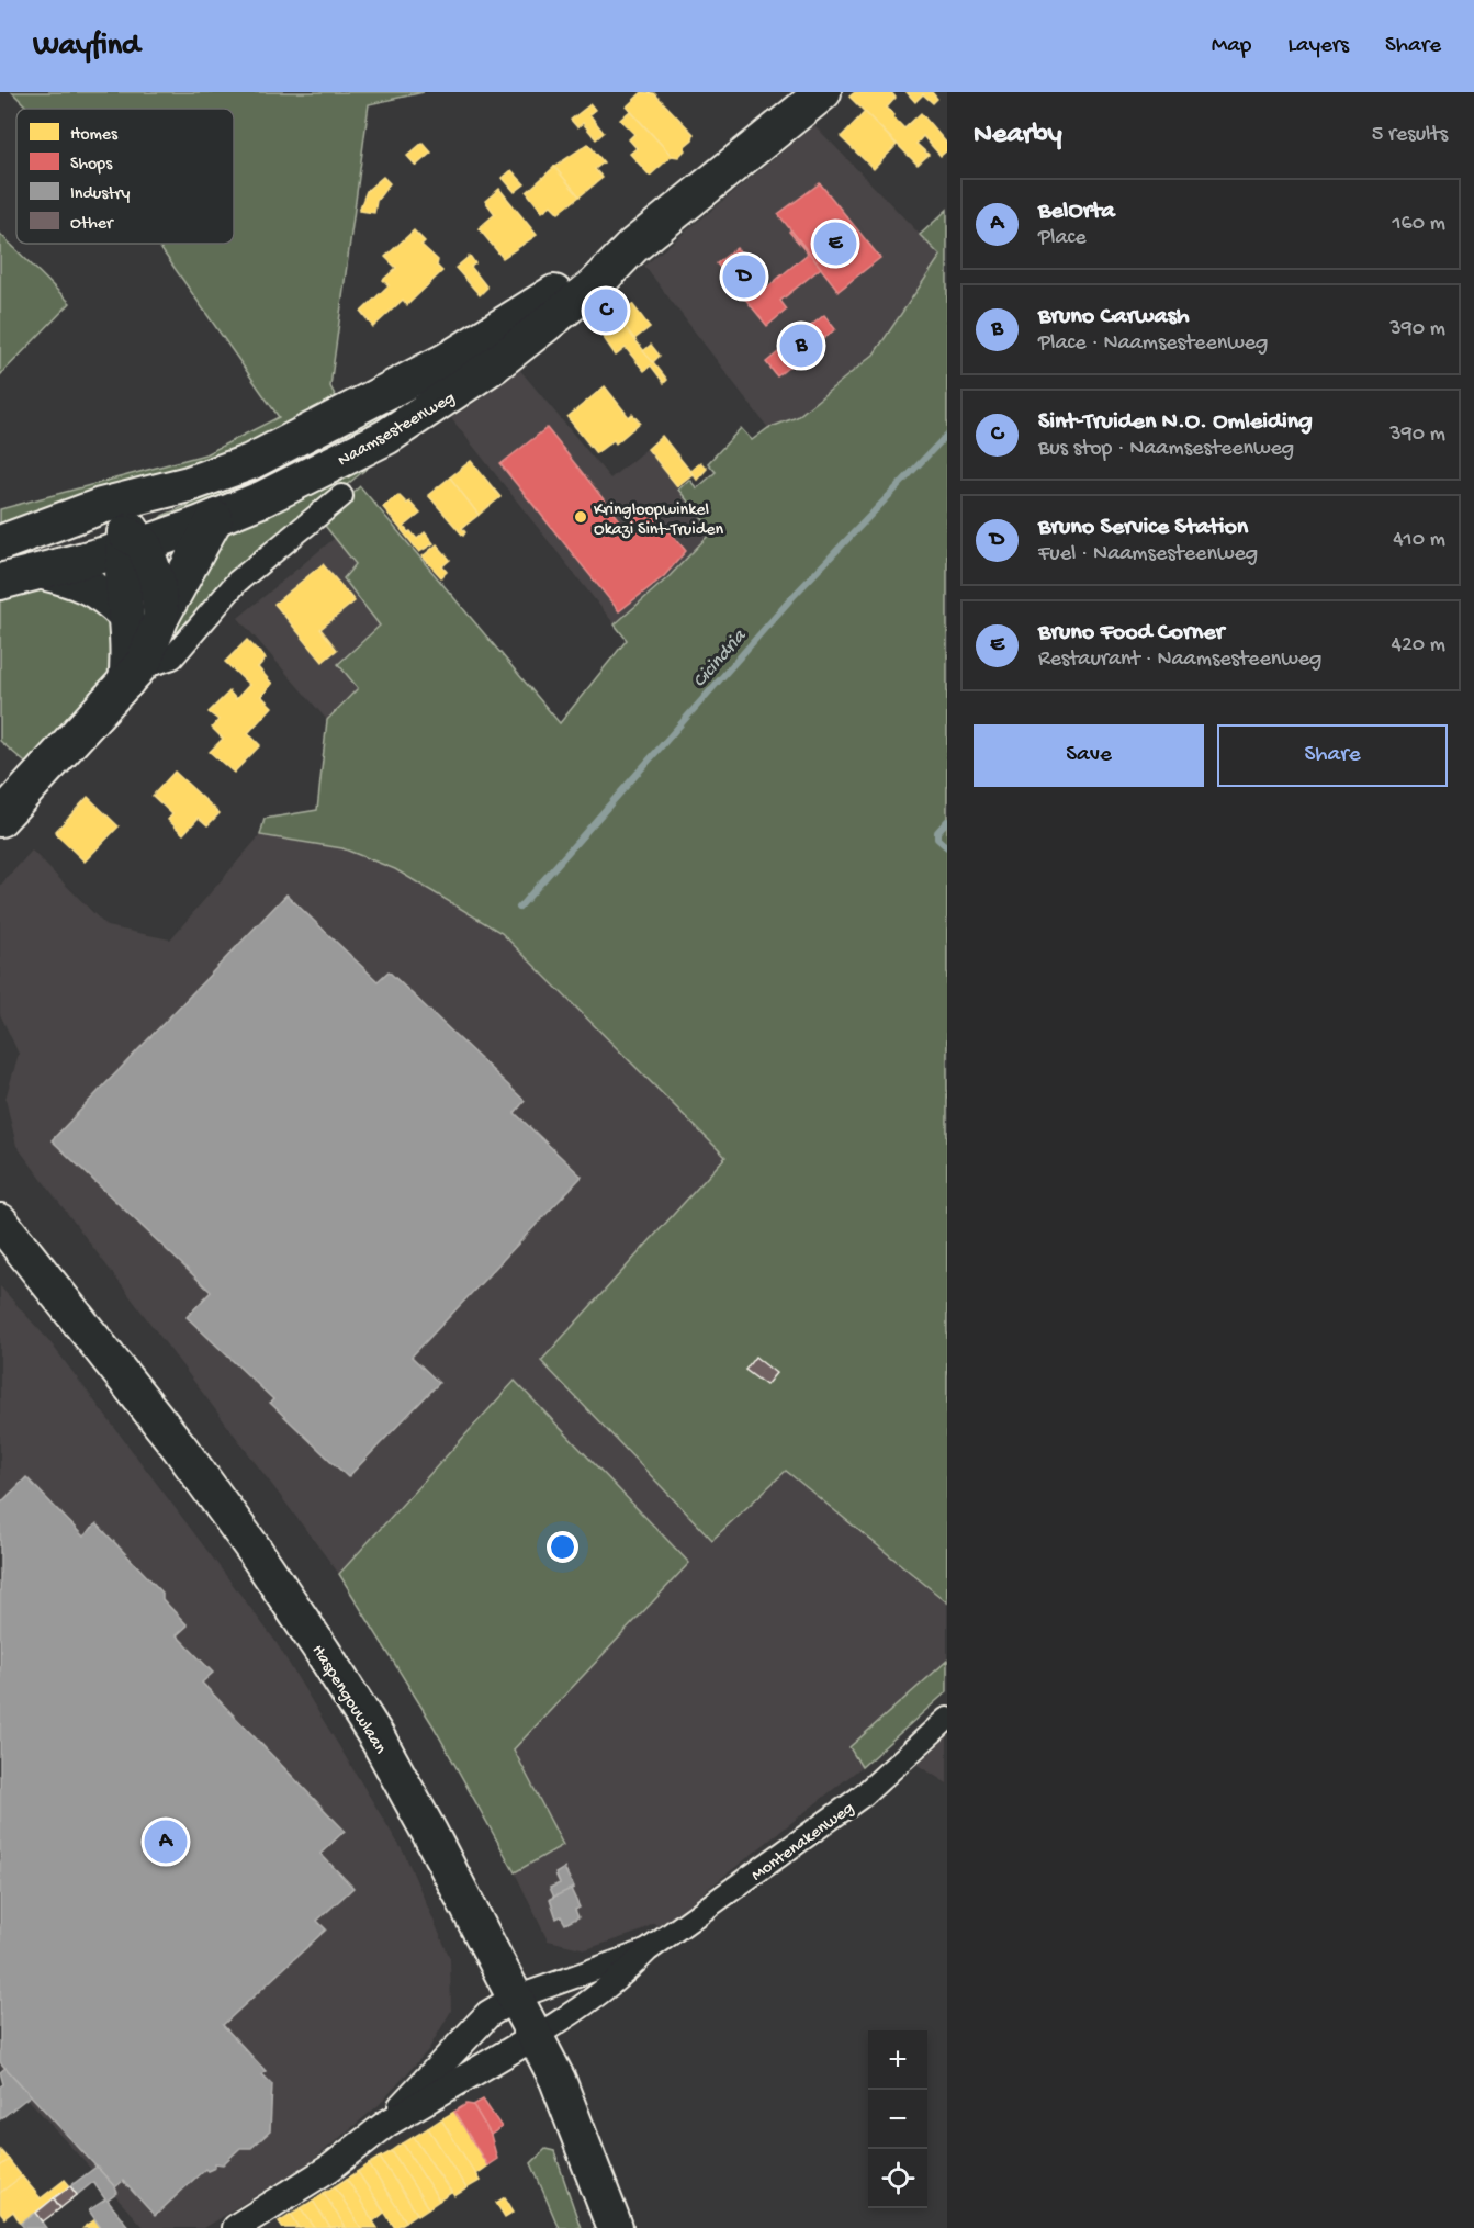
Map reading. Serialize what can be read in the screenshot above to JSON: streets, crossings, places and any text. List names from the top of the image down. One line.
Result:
{"streets":{"main road":["Naamsesteenweg","Haspengouwlaan"],"street":["Montenakenweg"]},"crossings":[["Haspengouwlaan","Montenakenweg"]],"water":["Cicindria"],"places":["Kringloopwinkel Okazi Sint-Truiden"],"legend":["Homes","Shops","Industry","Other"],"page":{"header":"Wayfind","nav":["Map","Layers","Share"],"heading":["Nearby","5 results"],"list":[{"mark":"A","name":"BelOrta","note":"Place","value":"160 m"},{"mark":"B","name":"Bruno Carwash","note":"Place · Naamsesteenweg","value":"390 m"},{"mark":"C","name":"Sint-Truiden N.O. Omleiding","note":"Bus stop · Naamsesteenweg","value":"390 m"},{"mark":"D","name":"Bruno Service Station","note":"Fuel · Naamsesteenweg","value":"410 m"},{"mark":"E","name":"Bruno Food Corner","note":"Restaurant · Naamsesteenweg","value":"420 m"}],"pins":["E","D","C","B","A"],"buttons":["Save","Share"],"map_buttons":["+","−"]}}
